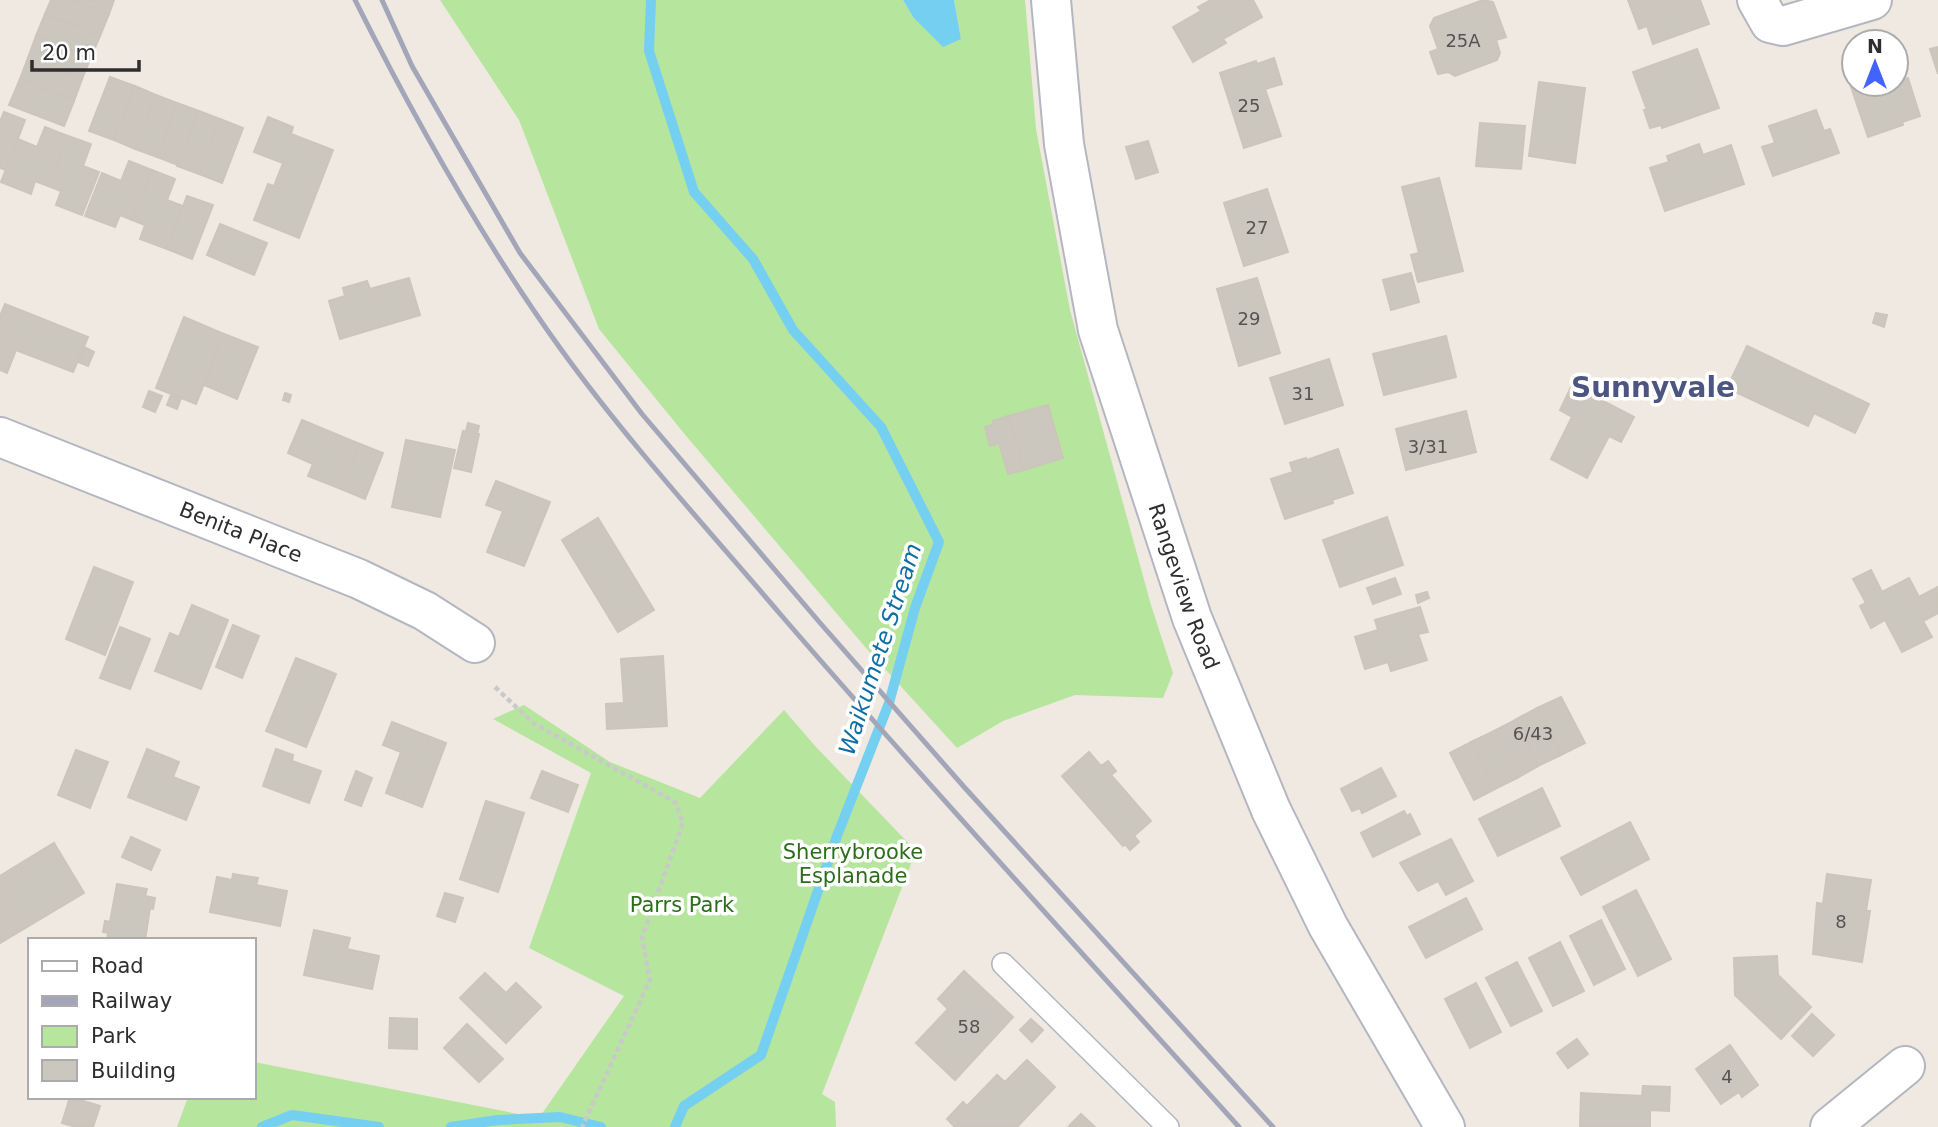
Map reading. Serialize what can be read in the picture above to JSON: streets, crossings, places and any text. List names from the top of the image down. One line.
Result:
{"streets":{"street":["Benita Place","Rangeview Road"]},"districts":["Sunnyvale"],"water":["Waikumete Stream"],"parks":["Sherrybrooke Esplanade","Parrs Park"],"house_numbers":["25A","25","27","29","31","3/31","6/43","8","58","4"],"legend":["Road","Railway","Park","Building"],"scale_bar":"20 m","north":"top"}
